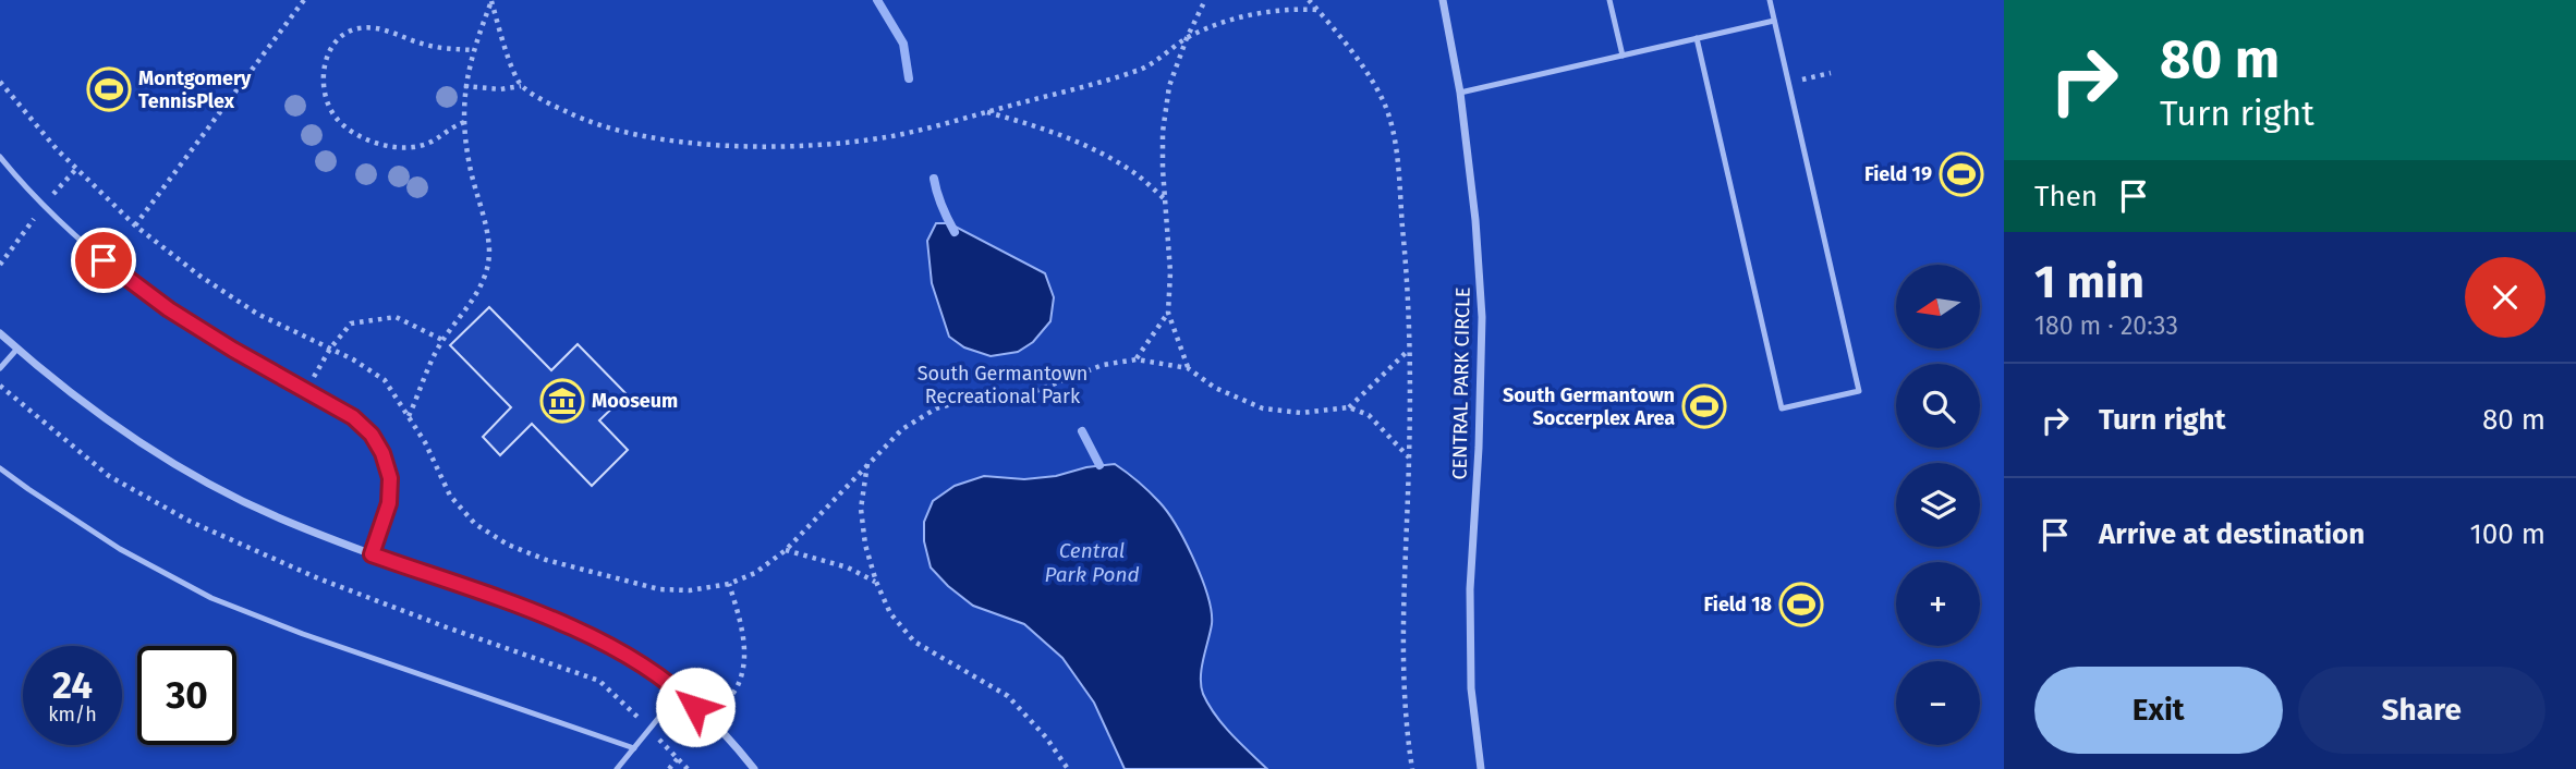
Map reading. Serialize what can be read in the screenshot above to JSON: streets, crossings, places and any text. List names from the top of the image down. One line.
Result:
{"streets":{"street":["CENTRAL PARK CIRCLE"]},"water":["Central Park Pond"],"parks":["South Germantown Recreational Park"],"places":{"sports":["Montgomery TennisPlex","Field 19","South Germantown Soccerplex Area","Field 18"],"museum":["Mooseum"]},"north":"left","page":{"turn":["80 m","Turn right"],"then":"Then","heading":["1 min","180 m · 20:33"],"map_buttons":["+","−"],"list":[{"name":"Turn right","value":"80 m"},{"name":"Arrive at destination","value":"100 m"}],"speed":"24 km/h","limit":"30","buttons":["Exit","Share"]}}
